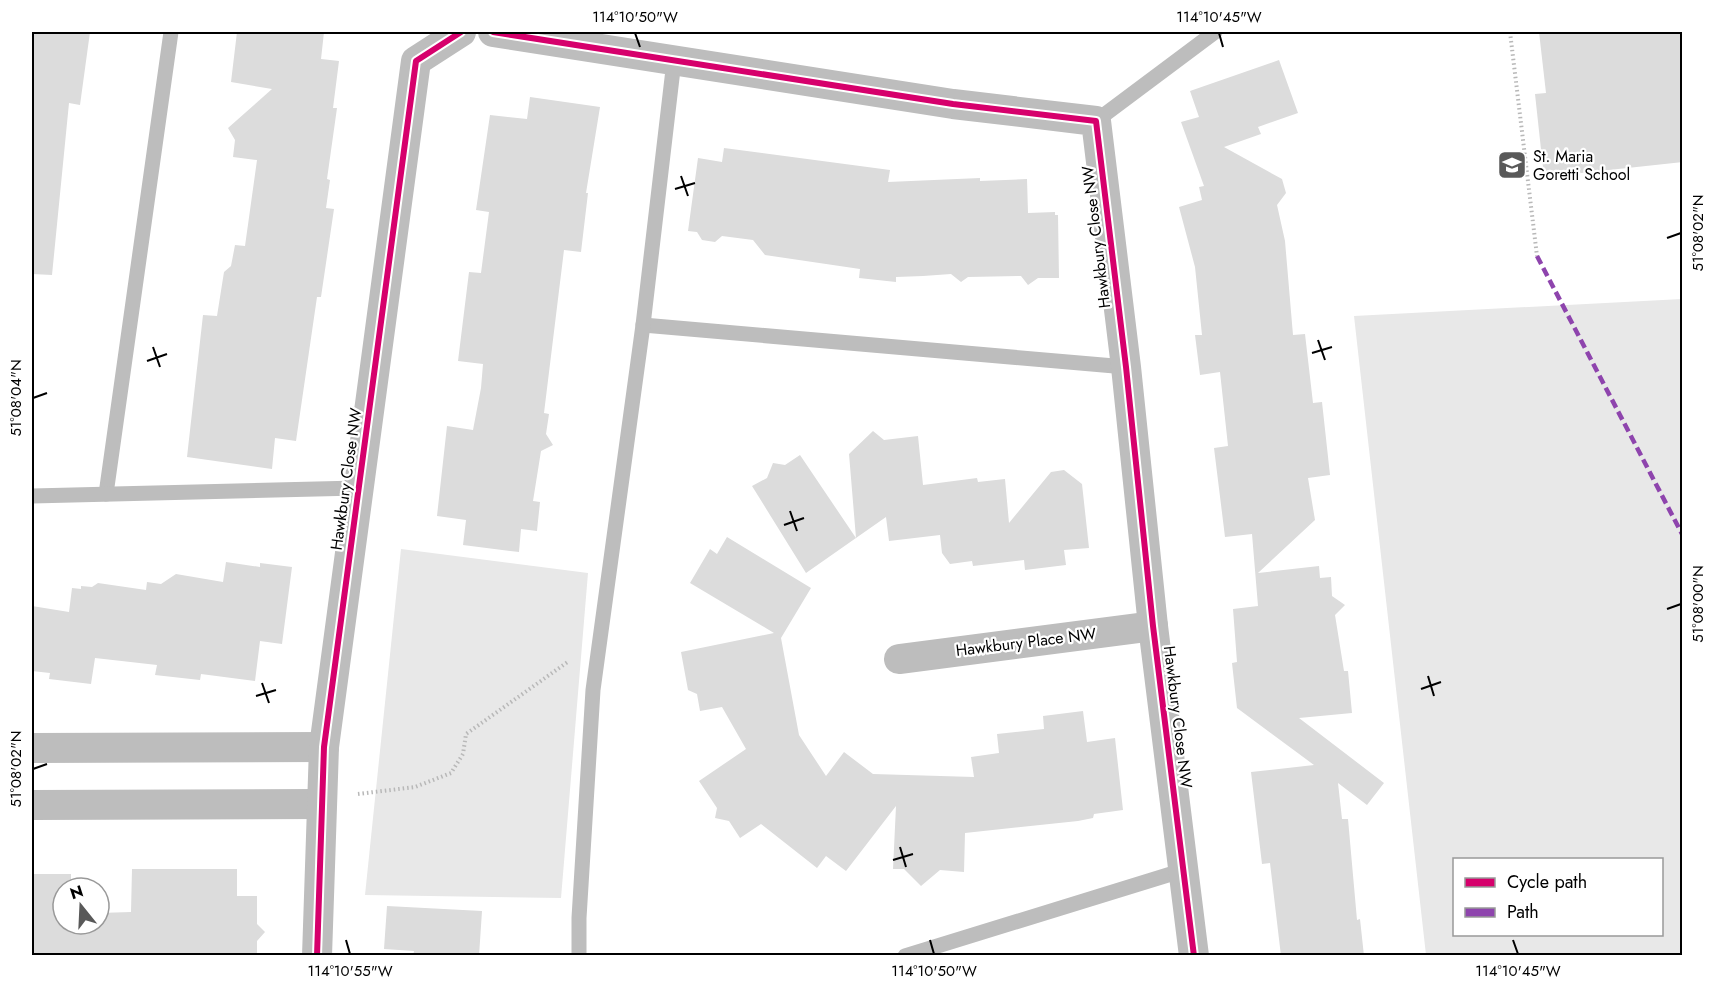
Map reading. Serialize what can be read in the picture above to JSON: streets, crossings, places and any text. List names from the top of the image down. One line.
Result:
{"streets":{"street":["Hawkbury Close NW","Hawkbury Place NW"]},"crossings":[["Hawkbury Close NW","Hawkbury Place NW"]],"places":{"school or university":["St. Maria Goretti School"]},"legend":["Cycle path","Path"],"north":"top","coordinates":["114°10'50\"W","114°10'45\"W","51°08'02\"N","51°08'04\"N","51°08'00\"N","114°10'55\"W"]}
